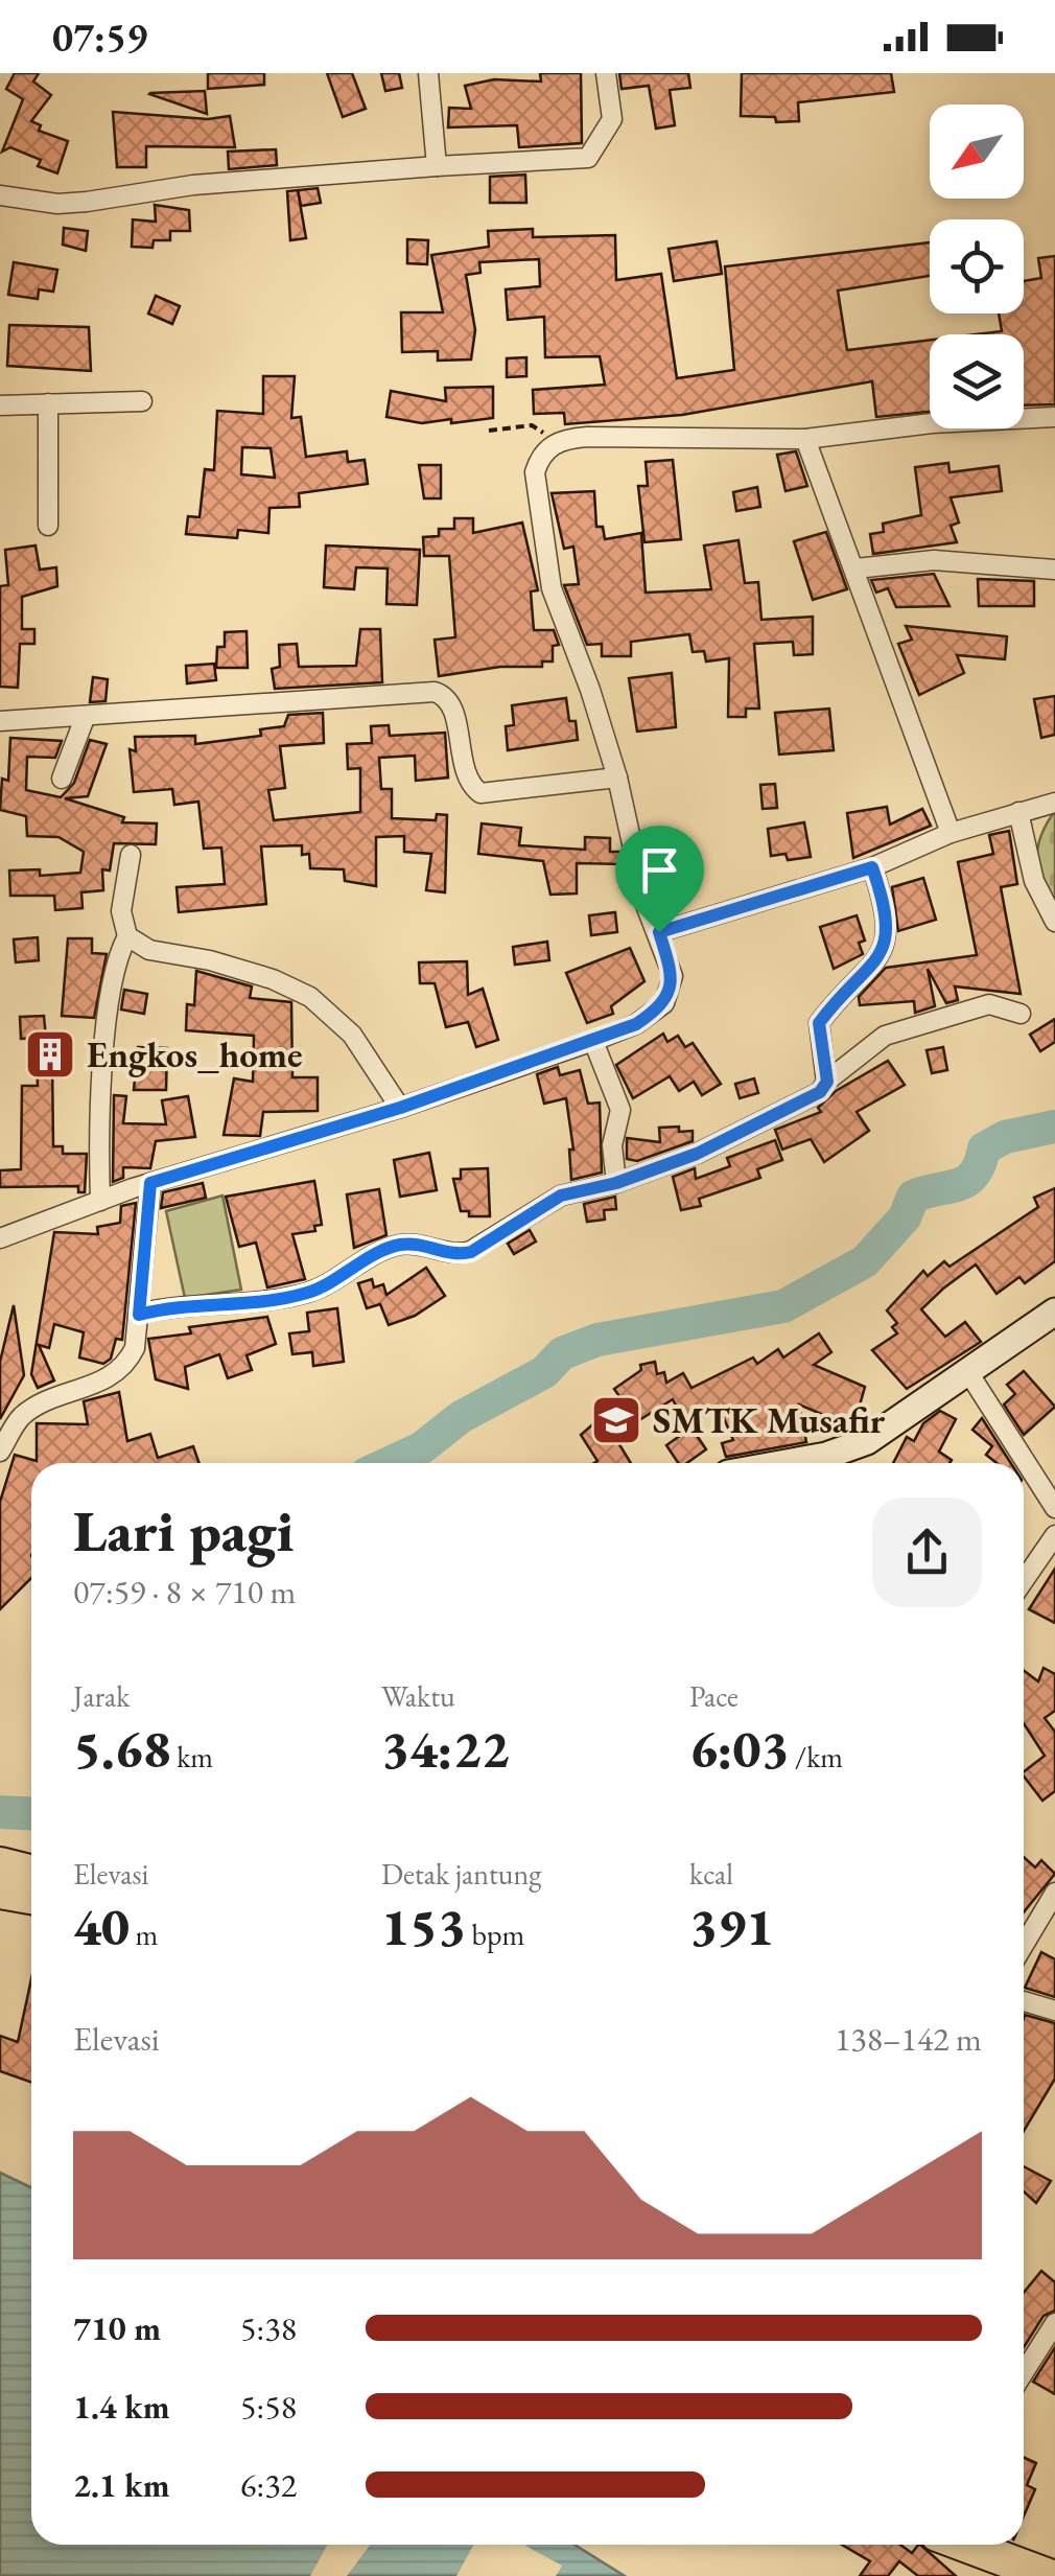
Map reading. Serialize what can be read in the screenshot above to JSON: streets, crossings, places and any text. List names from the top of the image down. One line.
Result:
{"places":{"building":["Engkos_home"],"school or university":["SMTK Musafir"]},"north":"bottom left","page":{"status":"07:59","heading":["Lari pagi","07:59 · 8 × 710 m"],"stats":[["Jarak","5.68 km"],["Waktu","34:22"],["Pace","6:03 /km"],["Elevasi","40 m"],["Detak jantung","153 bpm"],["kcal","391"]],"chart":["Elevasi","138–142 m"],"list":[{"name":"710 m","note":"5:38"},{"name":"1.4 km","note":"5:58"},{"name":"2.1 km","note":"6:32"}]}}
